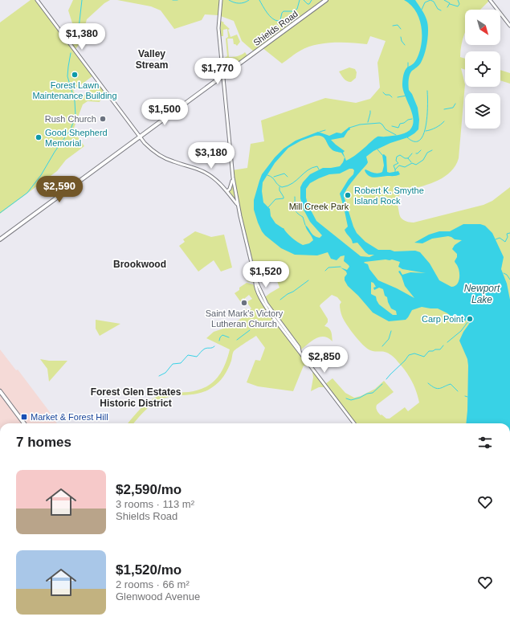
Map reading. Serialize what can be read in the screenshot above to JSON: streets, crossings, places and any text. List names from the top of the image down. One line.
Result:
{"streets":{"main road":["Shields Road"]},"districts":["Valley Stream","Brookwood","Forest Glen Estates Historic District"],"water":["Newport Lake"],"parks":["Mill Creek Park"],"places":{"other":["Forest Lawn Maintenance Building","Rush Church","Good Shepherd Memorial","Robert K. Smythe Island Rock","Saint Mark's Victory Lutheran Church","Carp Point"],"transit":["Market & Forest Hill"]},"north":"bottom right","page":{"price":["$1,380","$1,770","$1,500","$3,180","$2,590","$1,520","$2,850"],"heading":"7 homes","list":[{"name":"$2,590/mo","note":"3 rooms · 113 m² · Shields Road"},{"name":"$1,520/mo","note":"2 rooms · 66 m² · Glenwood Avenue"}]}}
